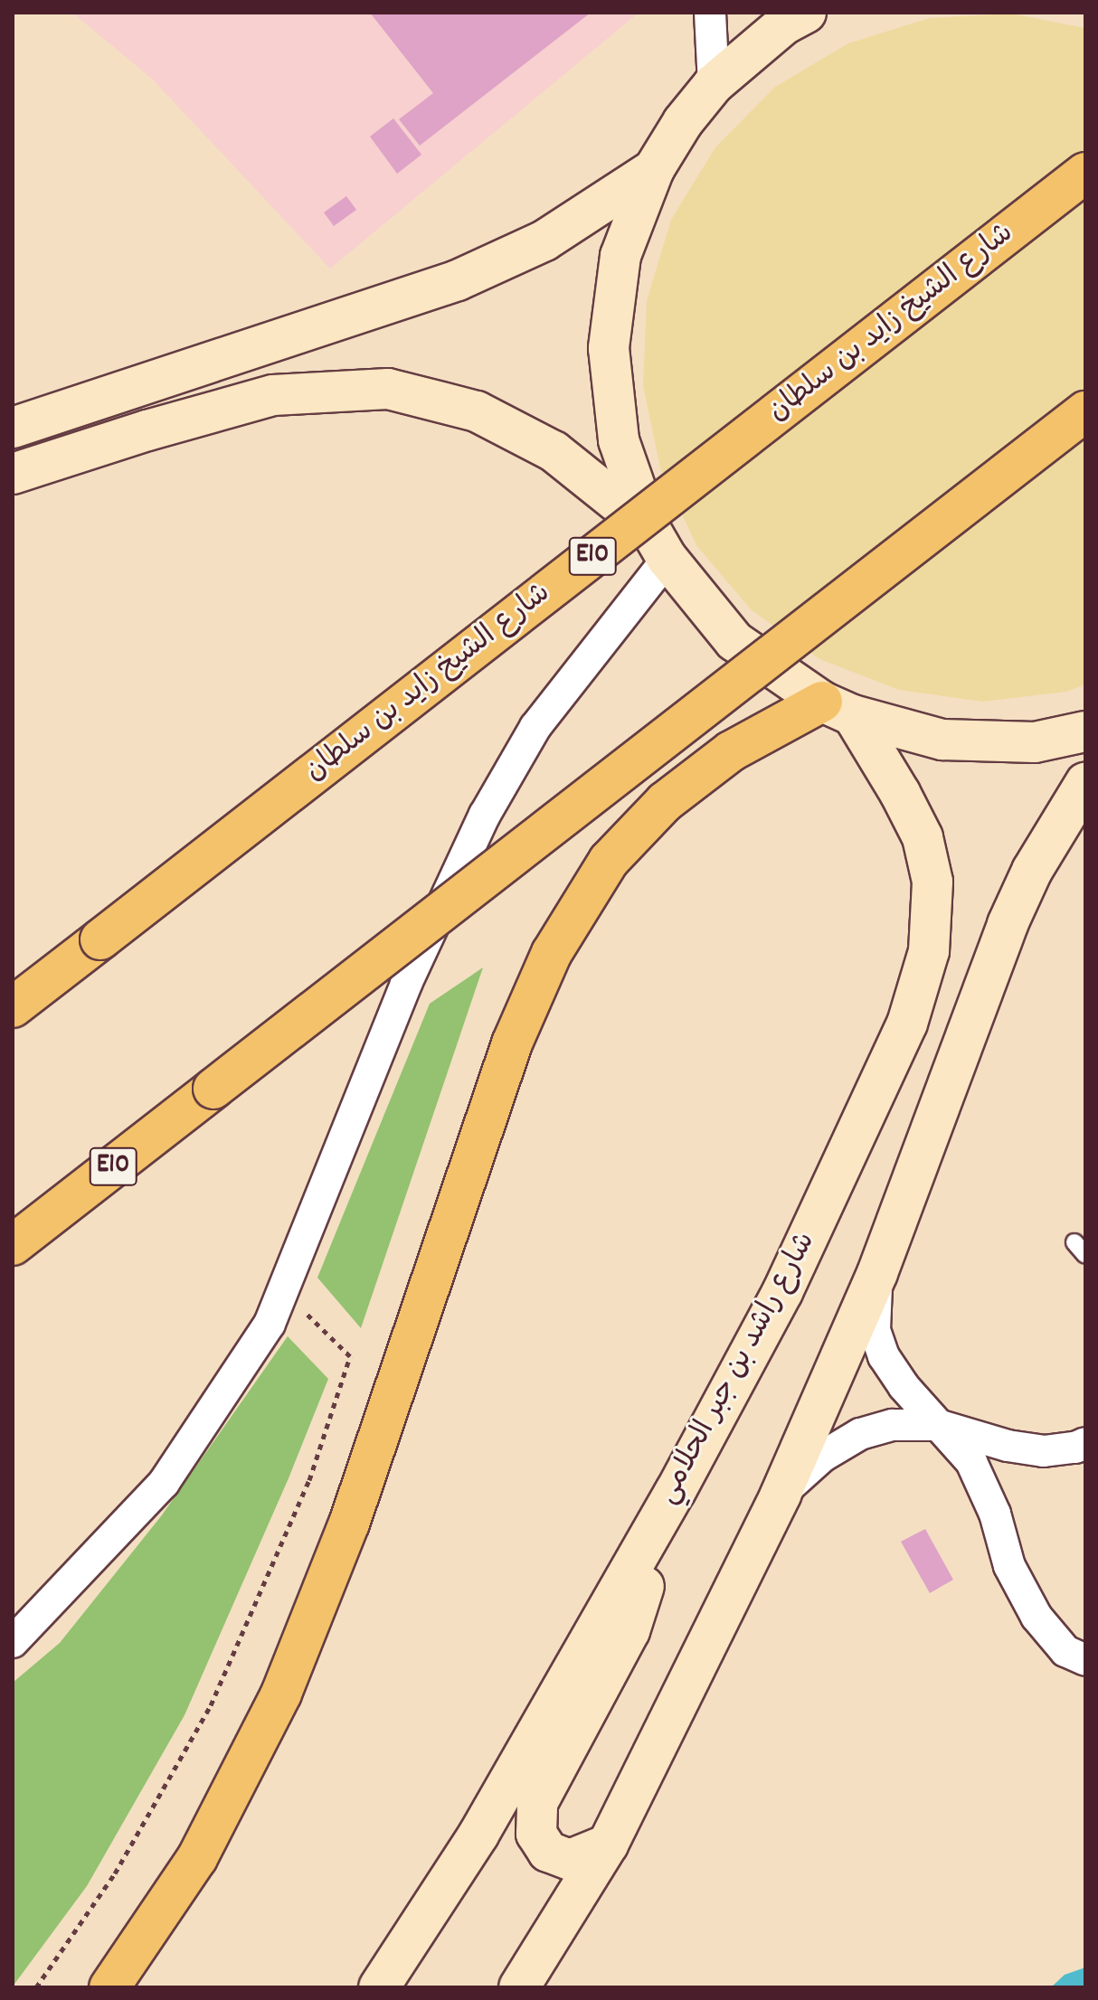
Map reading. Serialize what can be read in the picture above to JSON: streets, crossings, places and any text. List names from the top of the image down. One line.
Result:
{"streets":{"highway":["شارع الشيخ زايد بن سلطان","E10"],"main road":["شارع راشد بن جبر الحلامي"]}}
